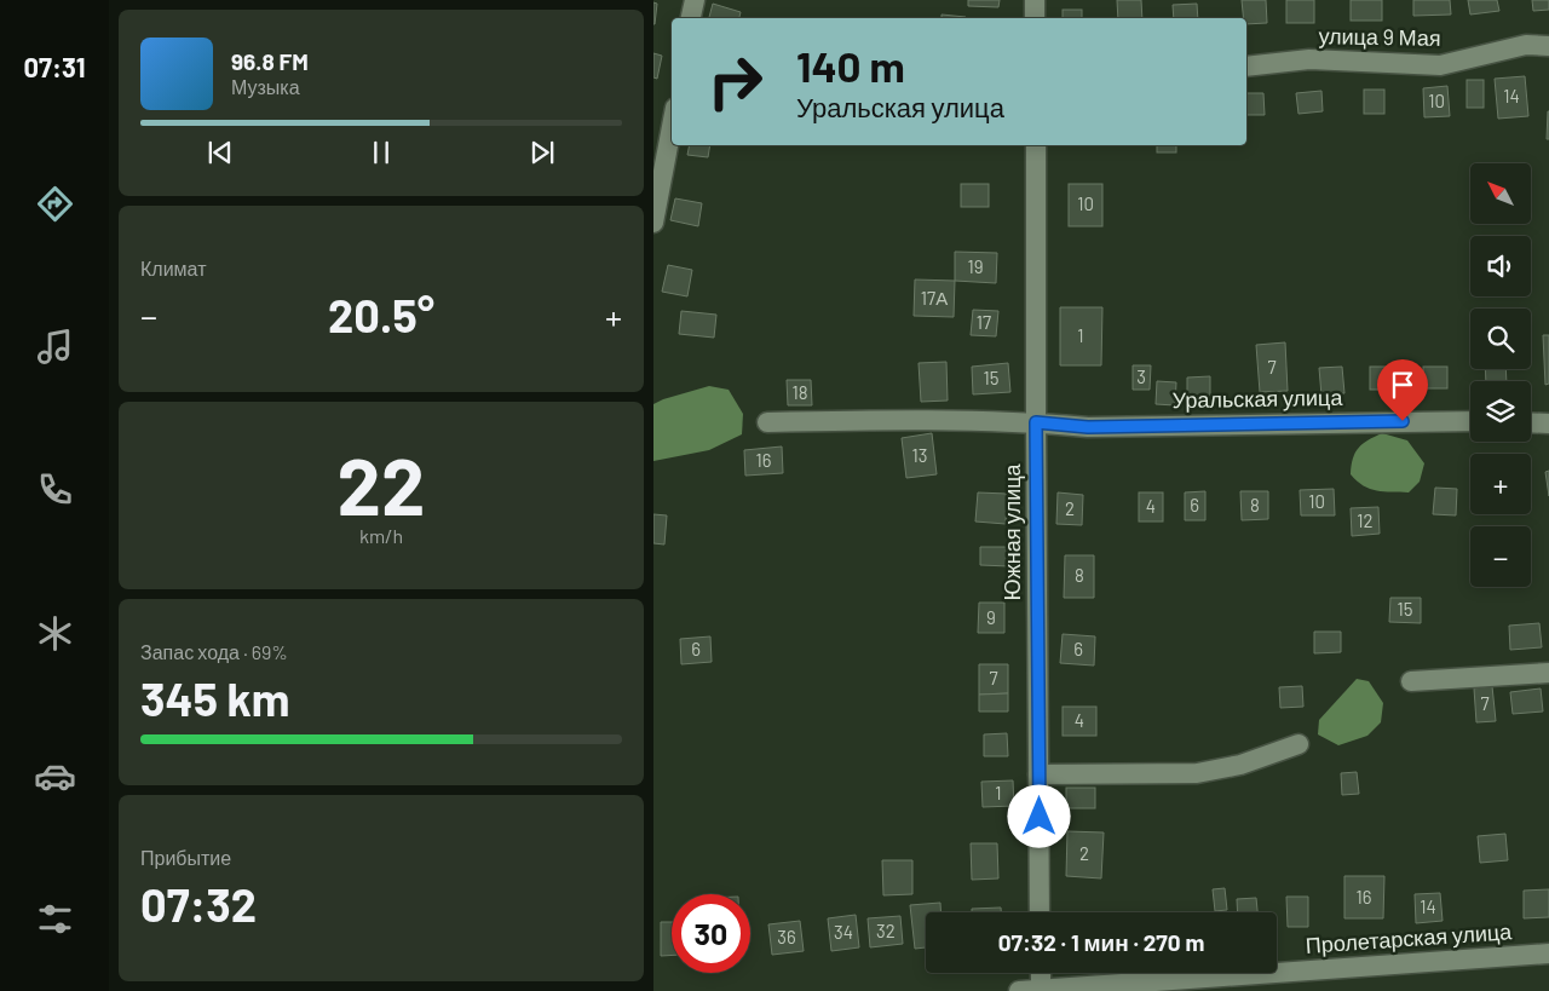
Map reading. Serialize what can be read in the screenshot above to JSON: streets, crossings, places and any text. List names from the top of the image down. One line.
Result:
{"streets":{"street":["улица 9 Мая","Уральская улица","Южная улица","Пролетарская улица"]},"crossings":[["Уральская улица","Южная улица"]],"house_numbers":["14","10","10","19","17А","17","1","7","3","15","18","13","16","10","6","8","4","2","12","8","15","9","6","6","7","7","4","1","2","16","14","32","34","36"],"north":"top left","page":{"tabs":"07:31","turn":["140 m","Уральская улица"],"song":["96.8 FM","Музыка"],"map_buttons":["+","−"],"tile":["Климат",["22","km/h"],["Запас хода · 69%","345 km"],["Прибытие","07:32"]],"heat":["−","20.5°","+"],"limit":"30","trip":"07:32 · 1 мин · 270 m"}}
